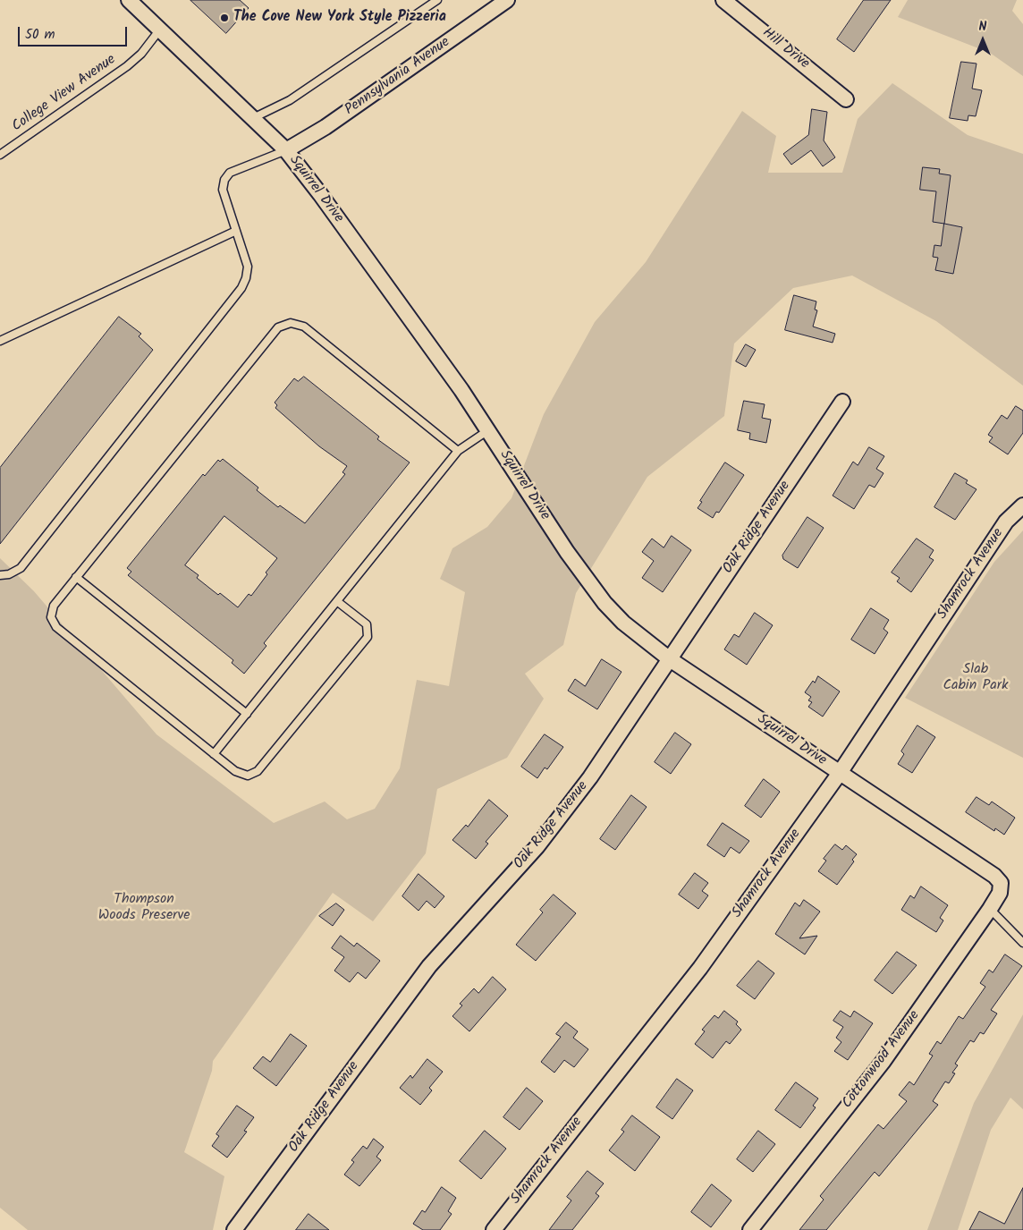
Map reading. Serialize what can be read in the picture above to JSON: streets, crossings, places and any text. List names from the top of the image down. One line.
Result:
{"streets":{"street":["Hill Drive","Pennsylvania Avenue","Squirrel Drive","Oak Ridge Avenue","Shamrock Avenue","Cottonwood Avenue"],"lane":["College View Avenue"]},"crossings":[["Pennsylvania Avenue","Squirrel Drive"],["College View Avenue","Squirrel Drive"],["Squirrel Drive","Oak Ridge Avenue"],["Squirrel Drive","Shamrock Avenue"],["Squirrel Drive","Cottonwood Avenue"]],"parks":["Slab Cabin Park","Thompson Woods Preserve"],"places":["The Cove New York Style Pizzeria"],"scale_bar":"50 m","north":"top"}
